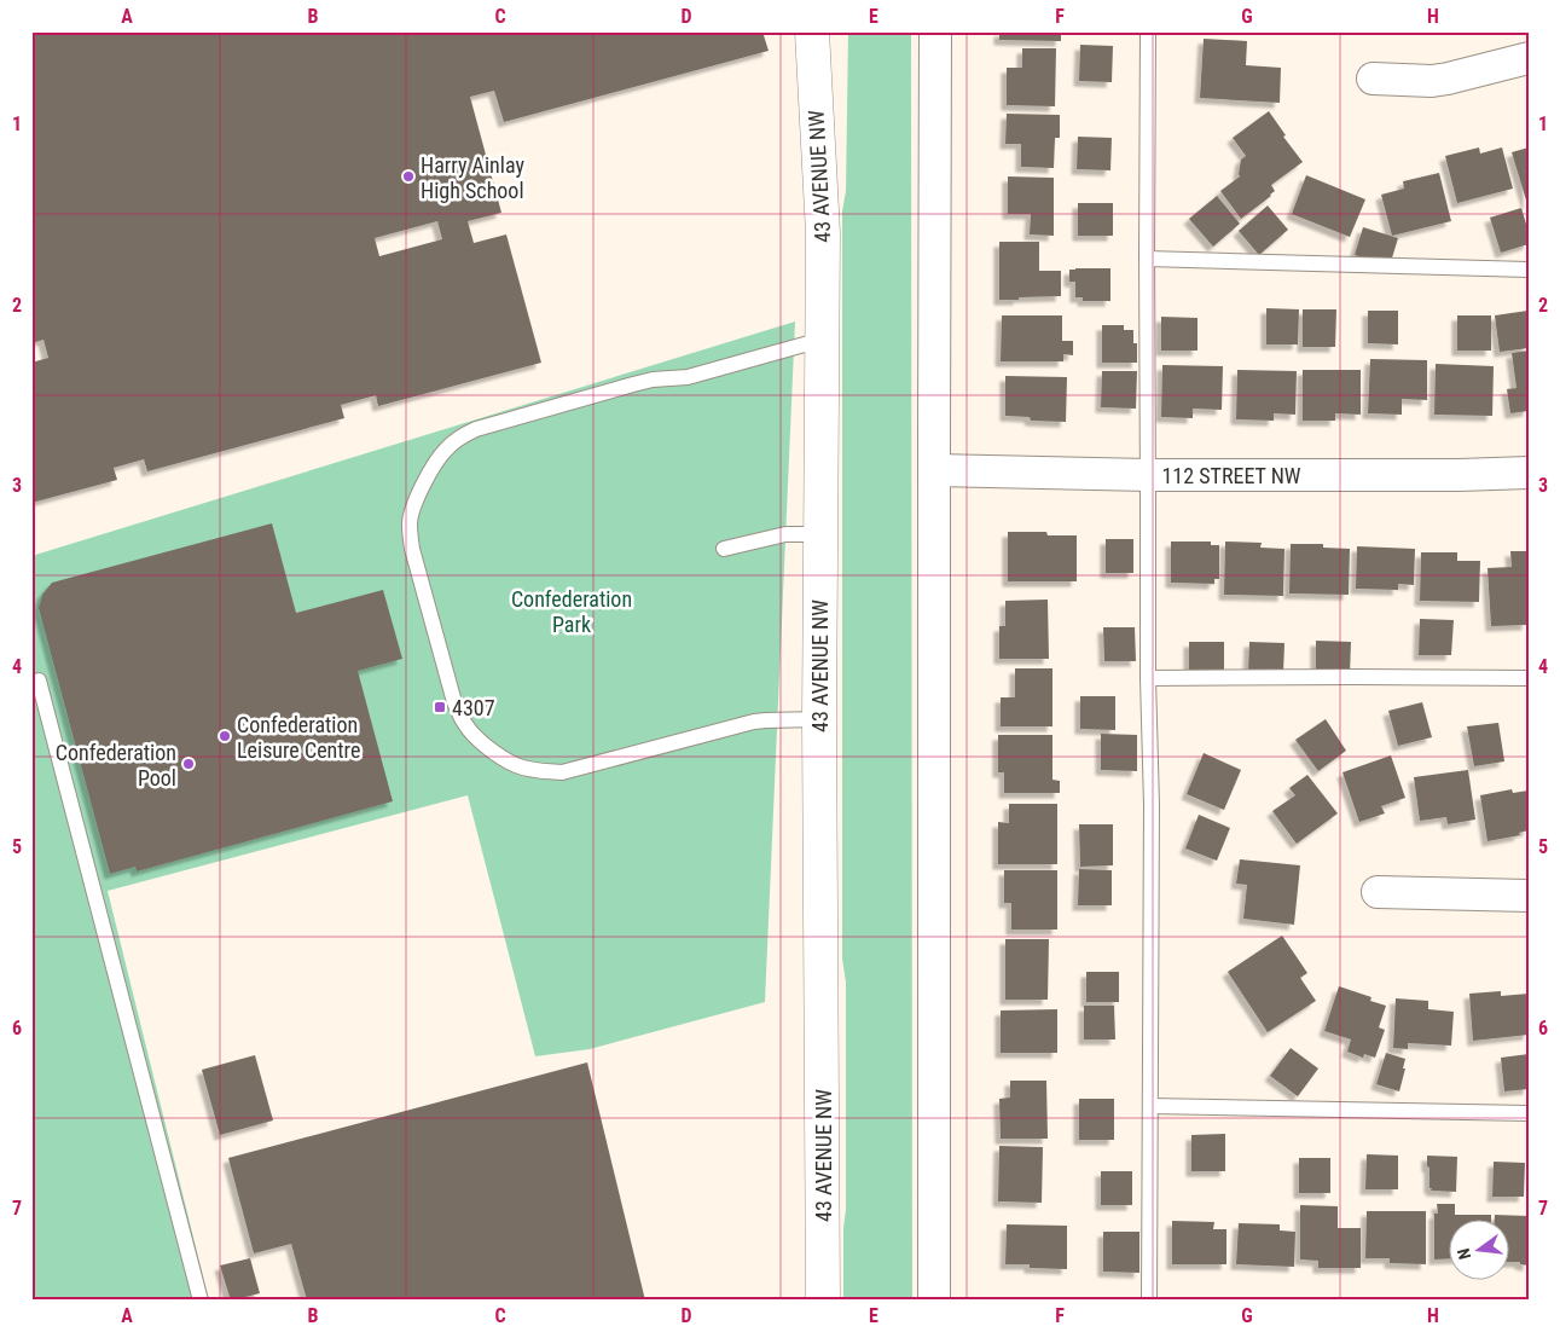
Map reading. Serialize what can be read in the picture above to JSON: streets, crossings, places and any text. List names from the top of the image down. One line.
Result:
{"streets":{"street":["43 AVENUE NW","112 STREET NW"]},"parks":["Confederation Park"],"places":{"other":["Harry Ainlay High School","Confederation Leisure Centre","Confederation Pool"],"transit":["4307"]},"north":"left","grid":{"columns":["A","B","C","D","E","F","G","H"],"rows":["1","2","3","4","5","6","7"]}}
